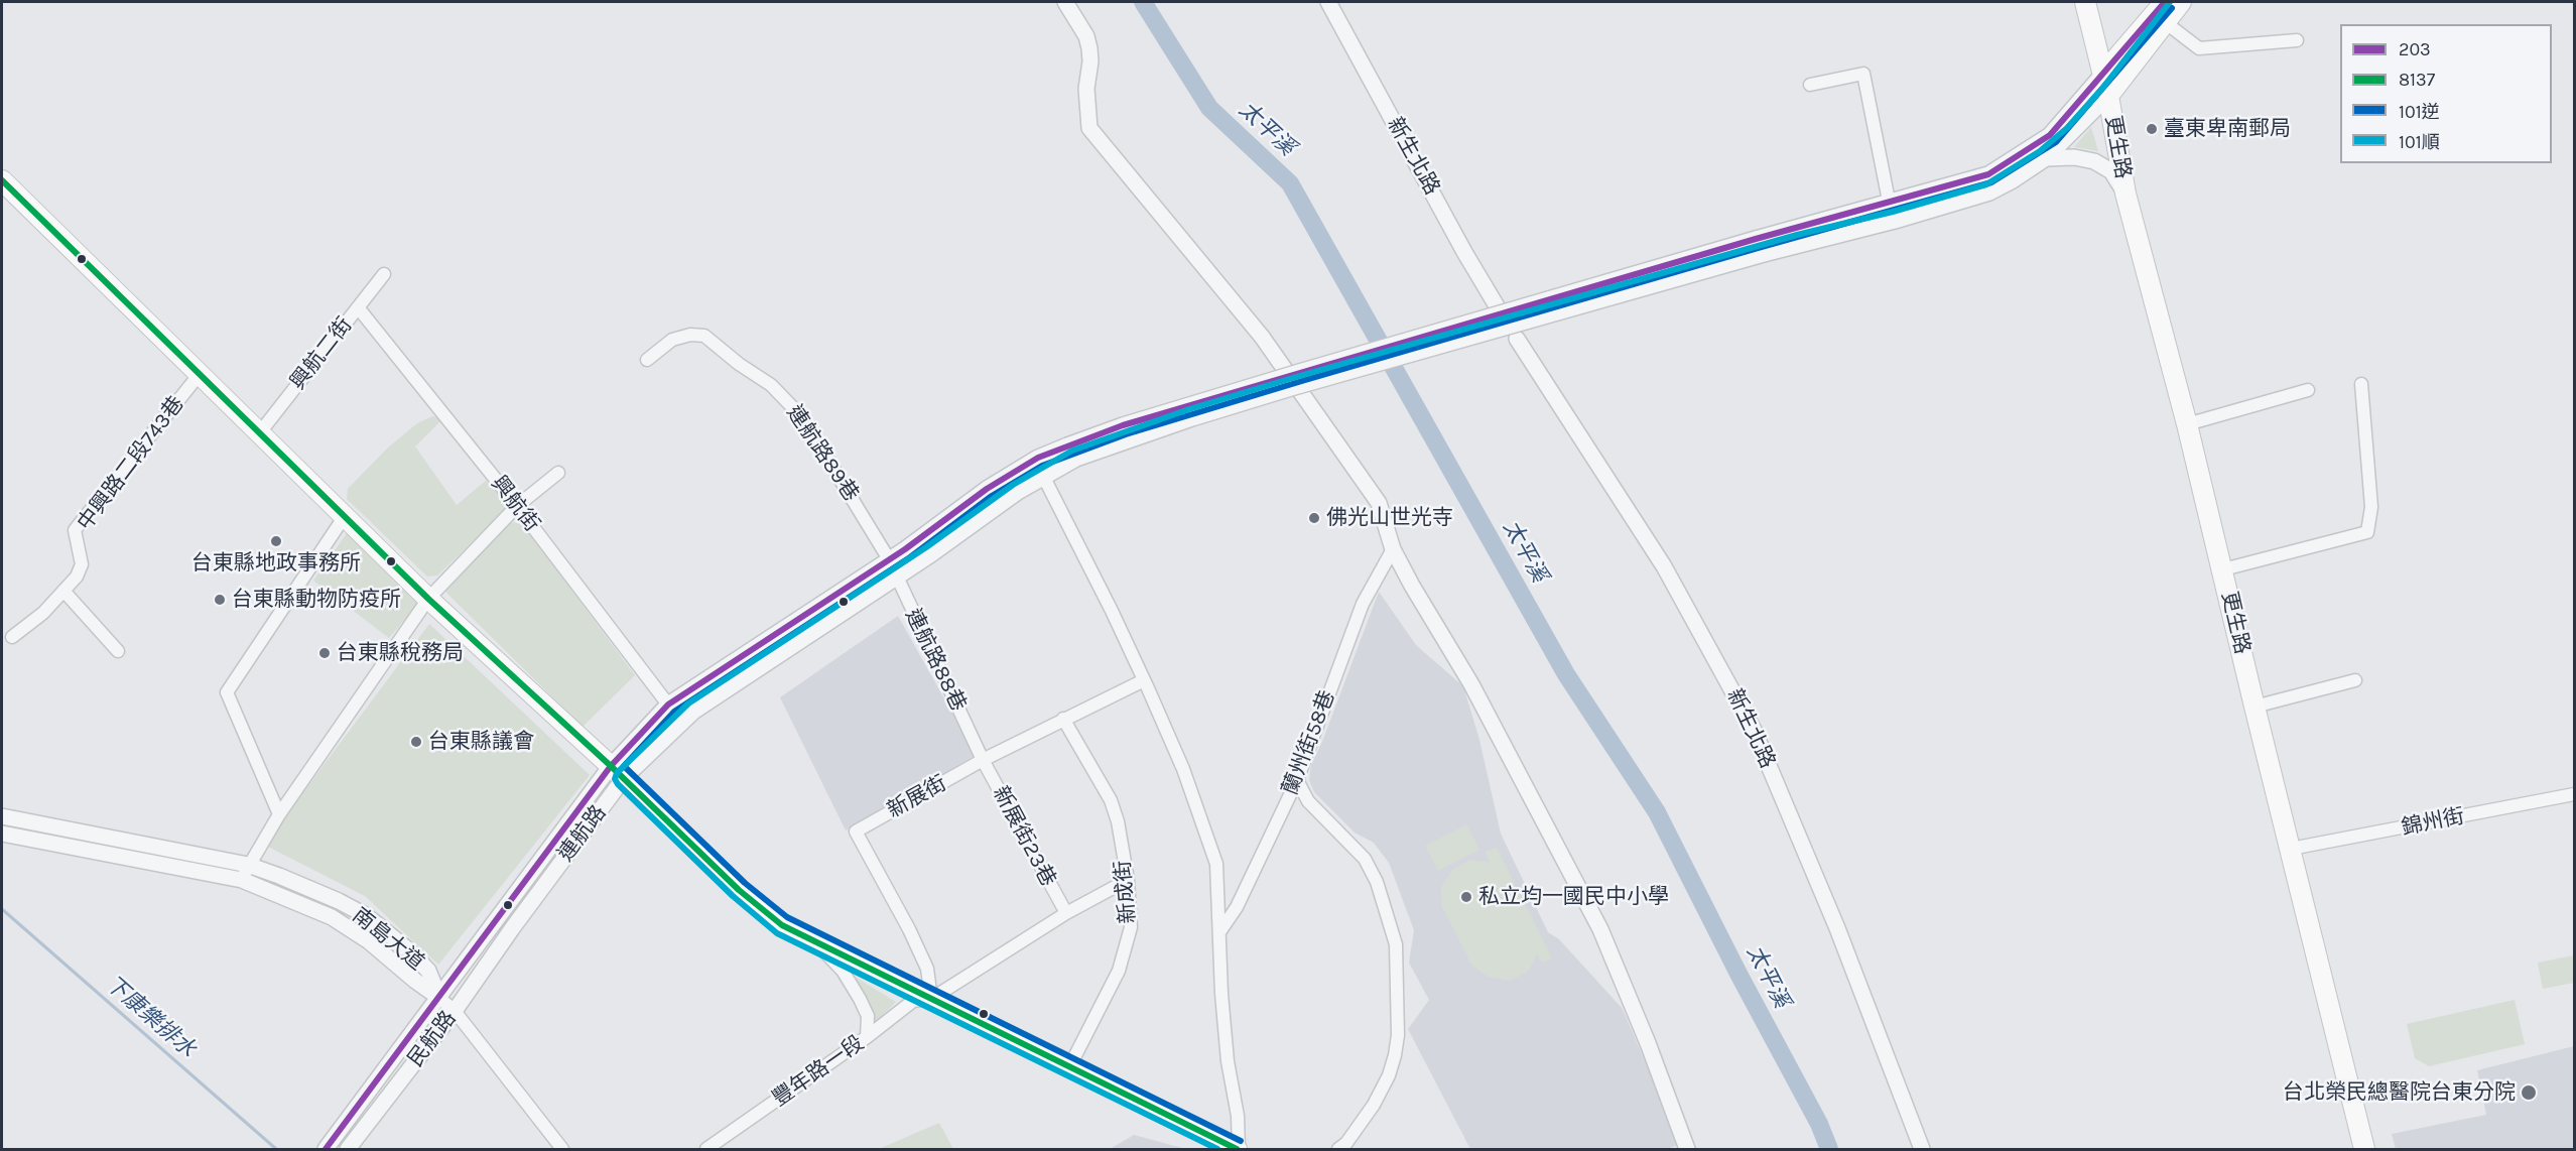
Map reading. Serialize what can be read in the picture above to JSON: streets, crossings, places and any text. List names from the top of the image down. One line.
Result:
{"streets":{"main road":["更生路"],"street":["新生北路","興航二街","連航路89巷","中興路二段743巷","興航街","連航路88巷","蘭州街58巷","新展街","錦州街","連航路","新展街23巷","新成街","南島大道","民航路","豐年路一段"]},"crossings":[["更生路","錦州街"],["興航二街","興航街"],["連航路89巷","連航路88巷"],["連航路89巷","連航路"],["興航街","連航路"],["連航路88巷","新展街"],["連航路88巷","連航路"],["連航路88巷","新展街23巷"],["新展街","新展街23巷"],["新展街","新成街"],["新展街","豐年路一段"],["連航路","民航路"],["新展街23巷","豐年路一段"],["新成街","豐年路一段"],["南島大道","民航路"]],"water":["太平溪","下康樂排水"],"places":["臺東卑南郵局","佛光山世光寺","台東縣地政事務所","台東縣動物防疫所","台東縣稅務局","台東縣議會","私立均一國民中小學","台北榮民總醫院台東分院"],"lines":["transit line 203","transit line 101順","transit line 101逆","transit line 8137"],"legend":["203","8137","101逆","101順"]}
